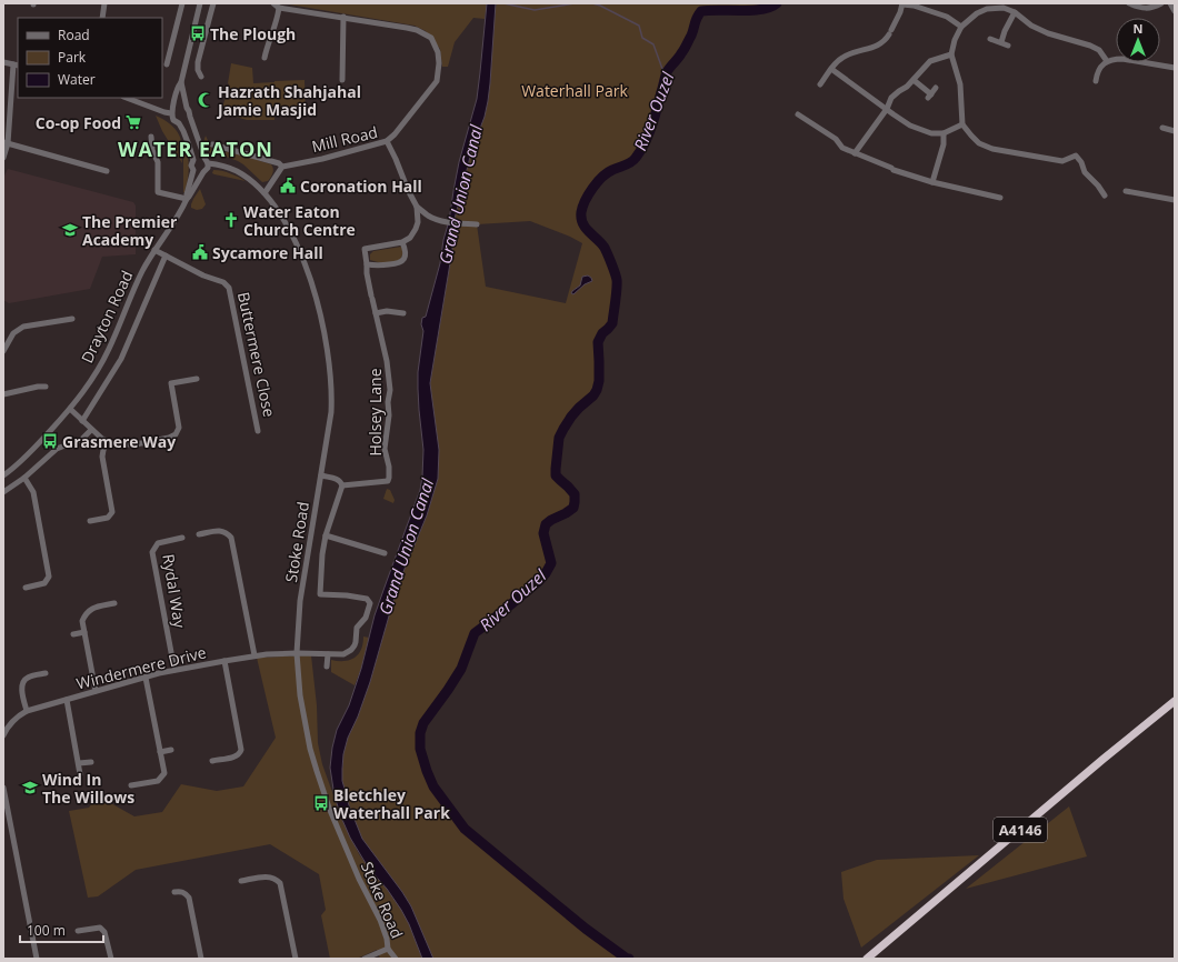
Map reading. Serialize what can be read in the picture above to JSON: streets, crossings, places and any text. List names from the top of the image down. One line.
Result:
{"streets":{"highway":["A4146"],"street":["Mill Road","Drayton Road","Buttermere Close","Holsey Lane","Stoke Road","Rydal Way","Windermere Drive"]},"crossings":[["Drayton Road","Buttermere Close"],["Drayton Road","Stoke Road"],["Stoke Road","Windermere Drive"],["Rydal Way","Windermere Drive"]],"districts":["WATER EATON"],"water":["River Ouzel","Grand Union Canal"],"parks":["Waterhall Park"],"places":{"bus stop":["The Plough","Grasmere Way","Bletchley Waterhall Park"],"mosque":["Hazrath Shahjahal Jamie Masjid"],"supermarket":["Co-op Food"],"public building":["Coronation Hall","Sycamore Hall"],"church":["Water Eaton Church Centre"],"school or university":["The Premier Academy","Wind In The Willows"]},"legend":["Road","Park","Water"],"scale_bar":"100 m","north":"top"}
